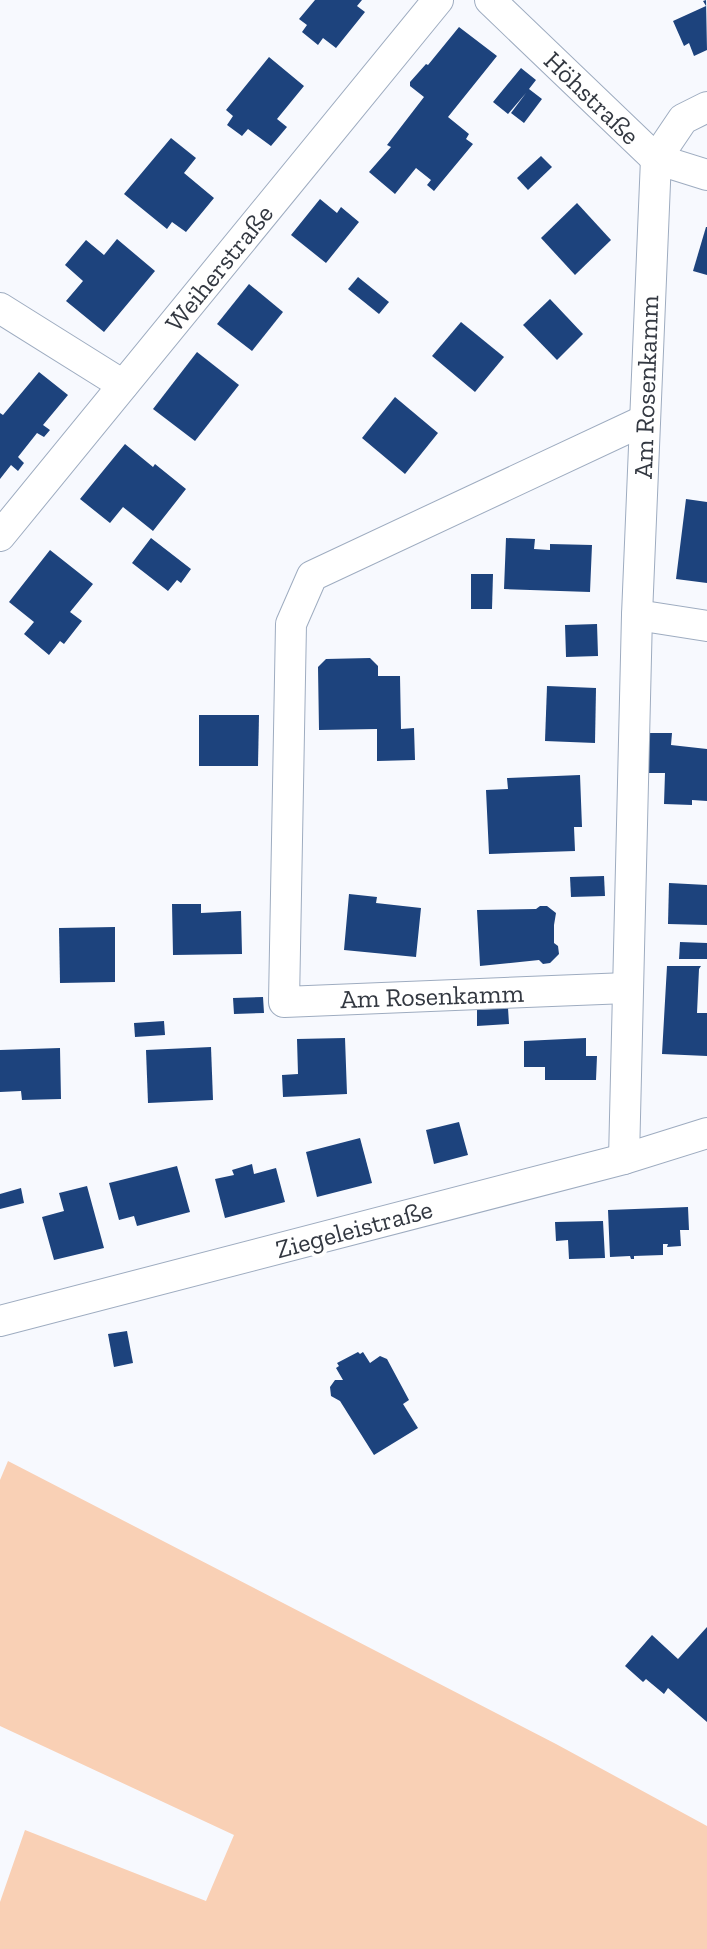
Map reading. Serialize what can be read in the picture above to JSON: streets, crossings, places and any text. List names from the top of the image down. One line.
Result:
{"streets":{"street":["Höhstraße","Weiherstraße","Am Rosenkamm","Ziegeleistraße"]},"crossings":[["Höhstraße","Am Rosenkamm"],["Am Rosenkamm","Ziegeleistraße"]]}
